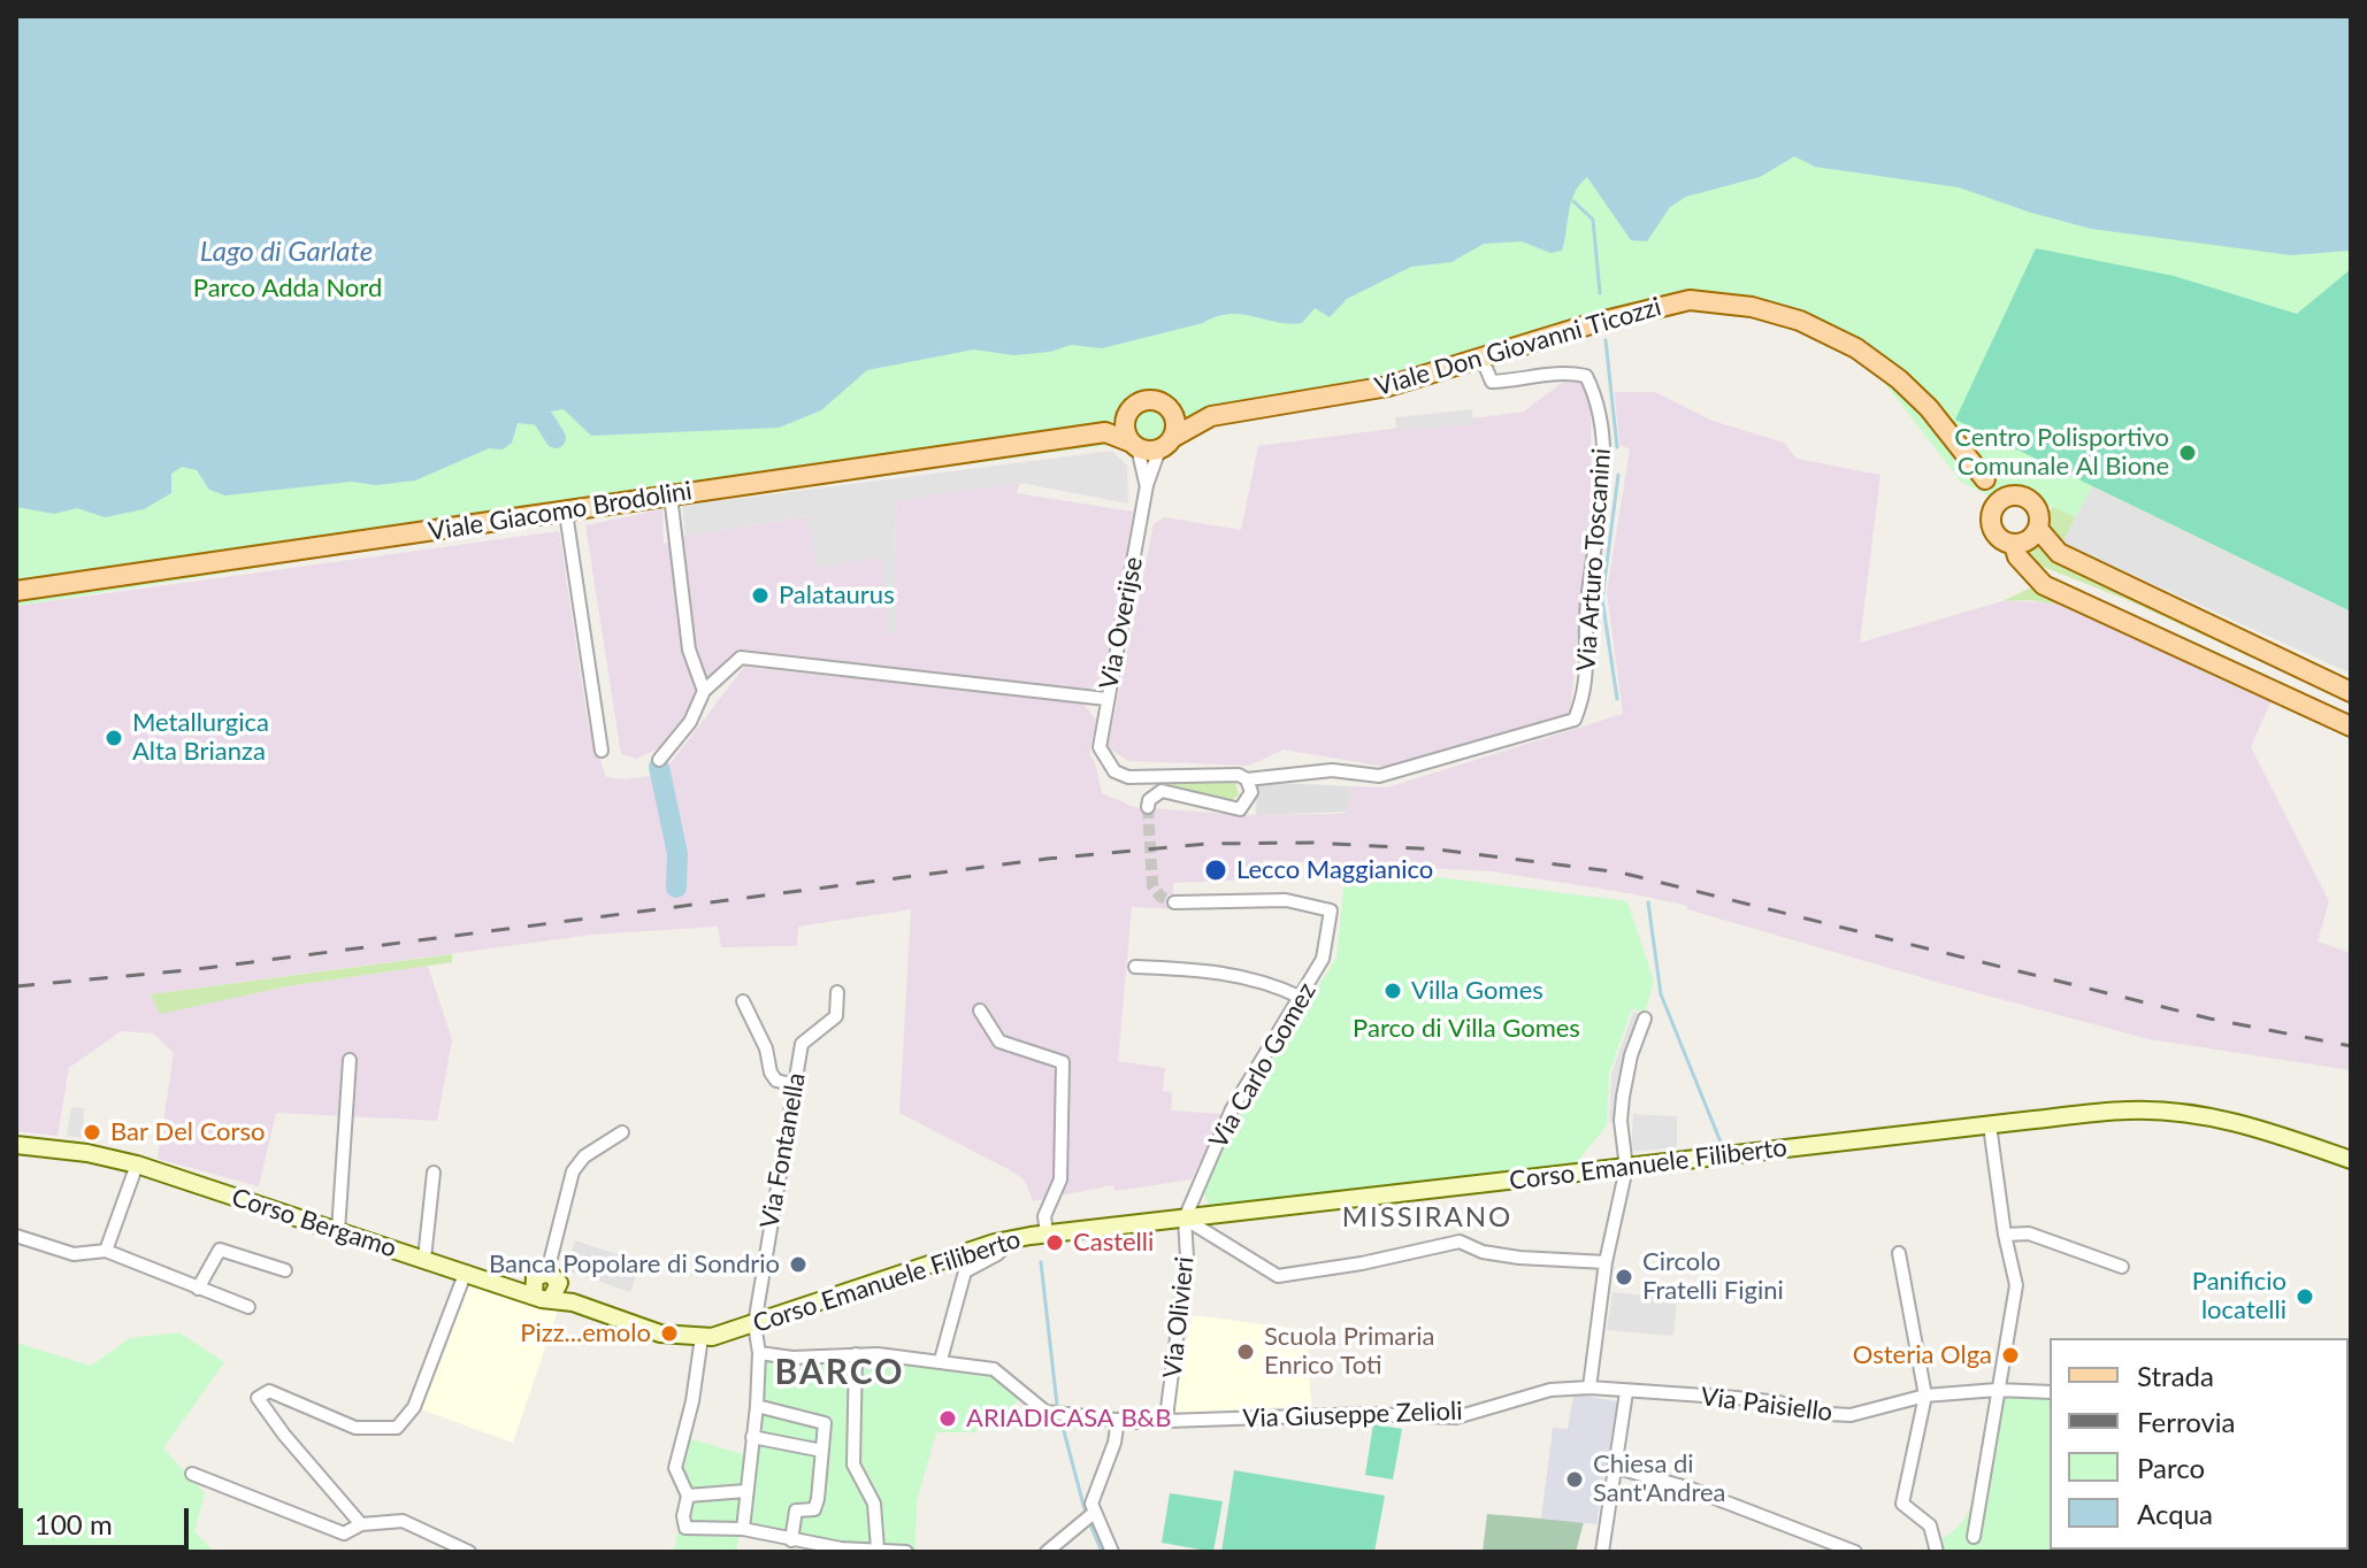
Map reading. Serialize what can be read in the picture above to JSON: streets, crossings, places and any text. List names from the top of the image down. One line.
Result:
{"streets":{"main road":["Viale Don Giovanni Ticozzi","Viale Giacomo Brodolini","Corso Emanuele Filiberto","Corso Bergamo"],"street":["Via Arturo Toscanini","Via Overijse","Via Carlo Gomez","Via Fontanella","Via Olivieri","Via Paisiello","Via Giuseppe Zelioli"]},"crossings":[["Viale Don Giovanni Ticozzi","Viale Giacomo Brodolini"],["Viale Don Giovanni Ticozzi","Via Arturo Toscanini"],["Viale Don Giovanni Ticozzi","Via Overijse"],["Viale Giacomo Brodolini","Via Overijse"],["Via Arturo Toscanini","Via Overijse"],["Via Carlo Gomez","Corso Emanuele Filiberto"],["Via Carlo Gomez","Via Olivieri"],["Via Fontanella","Corso Emanuele Filiberto"],["Corso Emanuele Filiberto","Corso Bergamo"],["Corso Emanuele Filiberto","Via Olivieri"],["Via Olivieri","Via Giuseppe Zelioli"],["Via Paisiello","Via Giuseppe Zelioli"]],"districts":["MISSIRANO","BARCO"],"water":["Lago di Garlate"],"parks":["Parco Adda Nord","Parco di Villa Gomes"],"places":["Centro Polisportivo Comunale Al Bione","Palataurus","Metallurgica Alta Brianza","Lecco Maggianico","Villa Gomes","Bar Del Corso","Castelli","Banca Popolare di Sondrio","Circolo Fratelli Figini","Panificio locatelli","Pizz...emolo","Scuola Primaria Enrico Toti","Osteria Olga","ARIADICASA B&B","Chiesa di Sant'Andrea"],"legend":["Strada","Ferrovia","Parco","Acqua"],"scale_bar":"100 m"}
